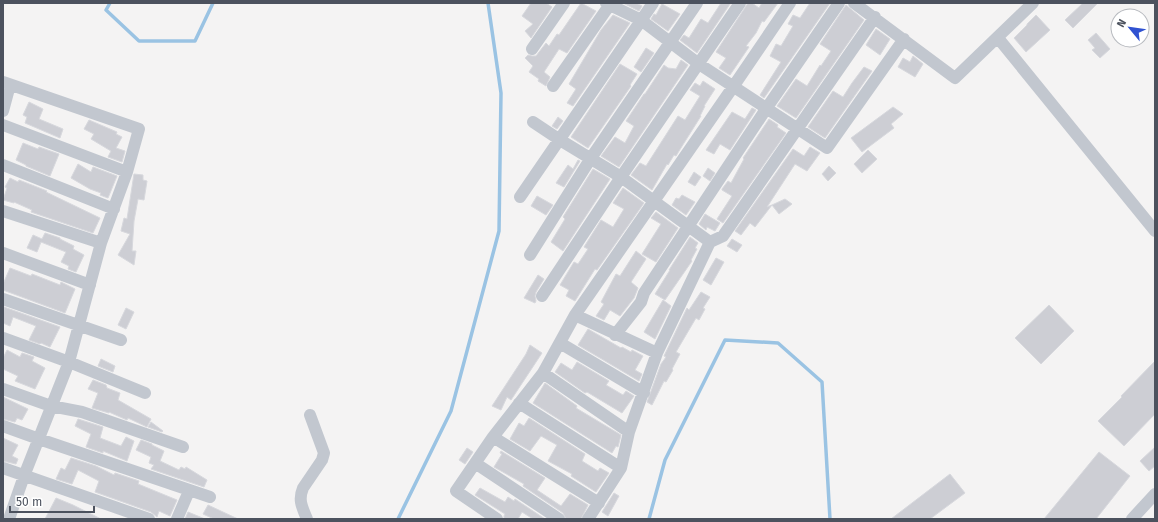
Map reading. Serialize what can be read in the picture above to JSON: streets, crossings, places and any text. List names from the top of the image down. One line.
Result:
{"scale_bar":"50 m","north":"top left"}
